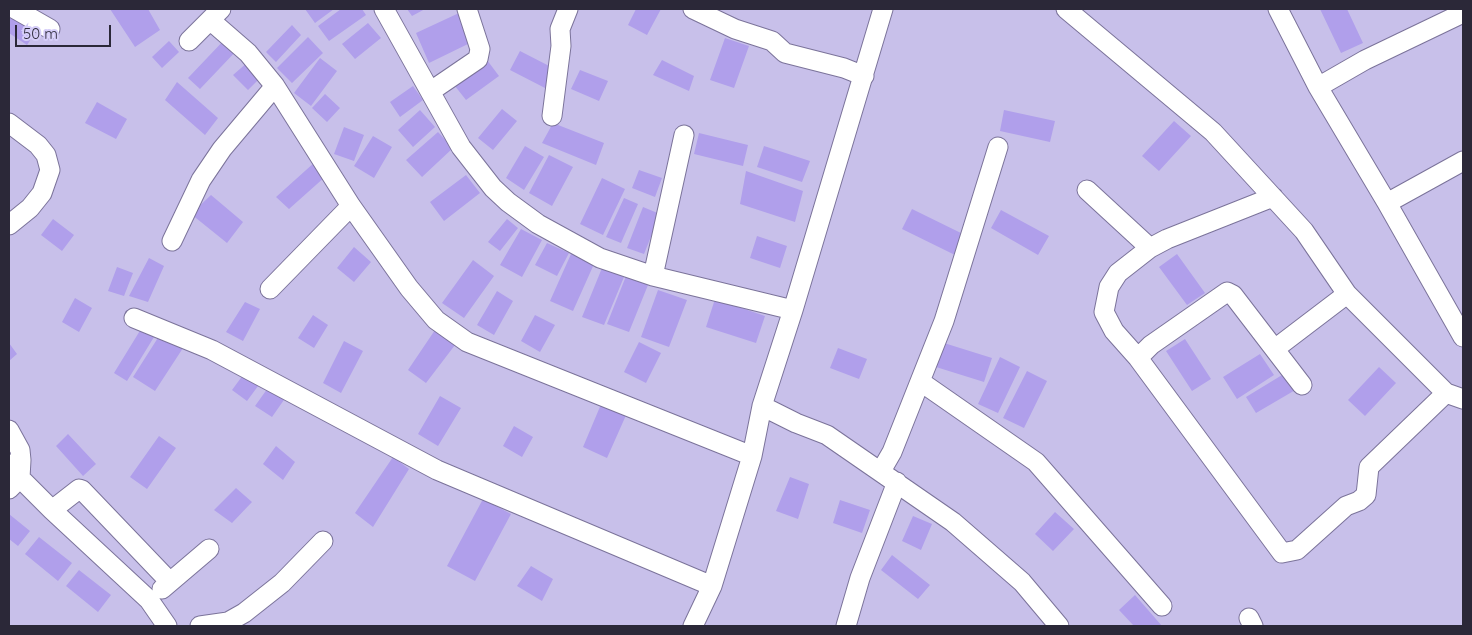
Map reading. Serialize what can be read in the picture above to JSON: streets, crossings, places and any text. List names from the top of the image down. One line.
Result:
{"scale_bar":"50 m"}
